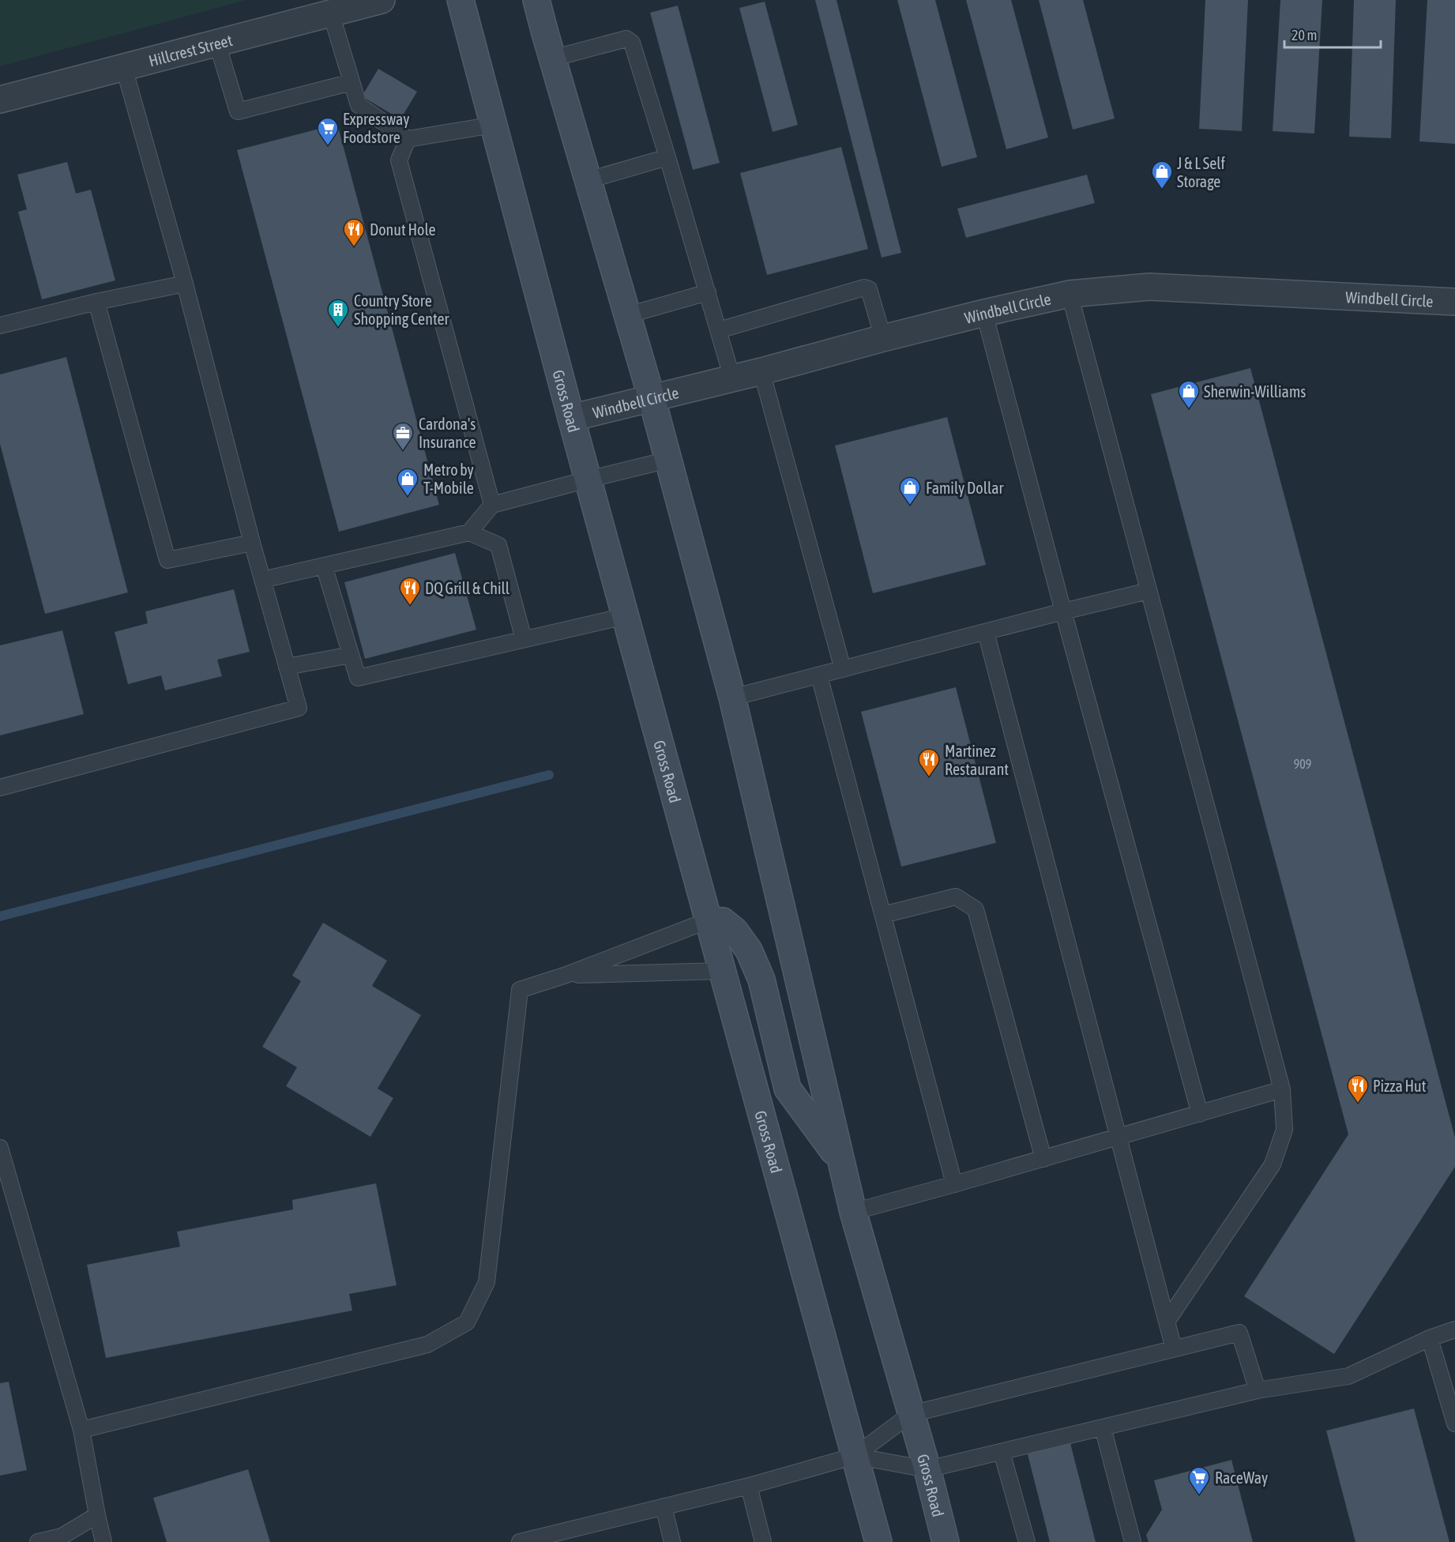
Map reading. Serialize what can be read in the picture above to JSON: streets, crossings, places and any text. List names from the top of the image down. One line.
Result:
{"streets":{"main road":["Gross Road"],"street":["Hillcrest Street","Windbell Circle"]},"crossings":[["Windbell Circle","Gross Road"]],"places":{"supermarket":["Expressway Foodstore","RaceWay"],"shop":["J & L Self Storage","Sherwin-Williams","Metro by T-Mobile","Family Dollar"],"restaurant":["Donut Hole","DQ Grill & Chill","Martinez Restaurant","Pizza Hut"],"building":["Country Store Shopping Center"],"office":["Cardona's Insurance"]},"house_numbers":["909"],"scale_bar":"20 m"}
